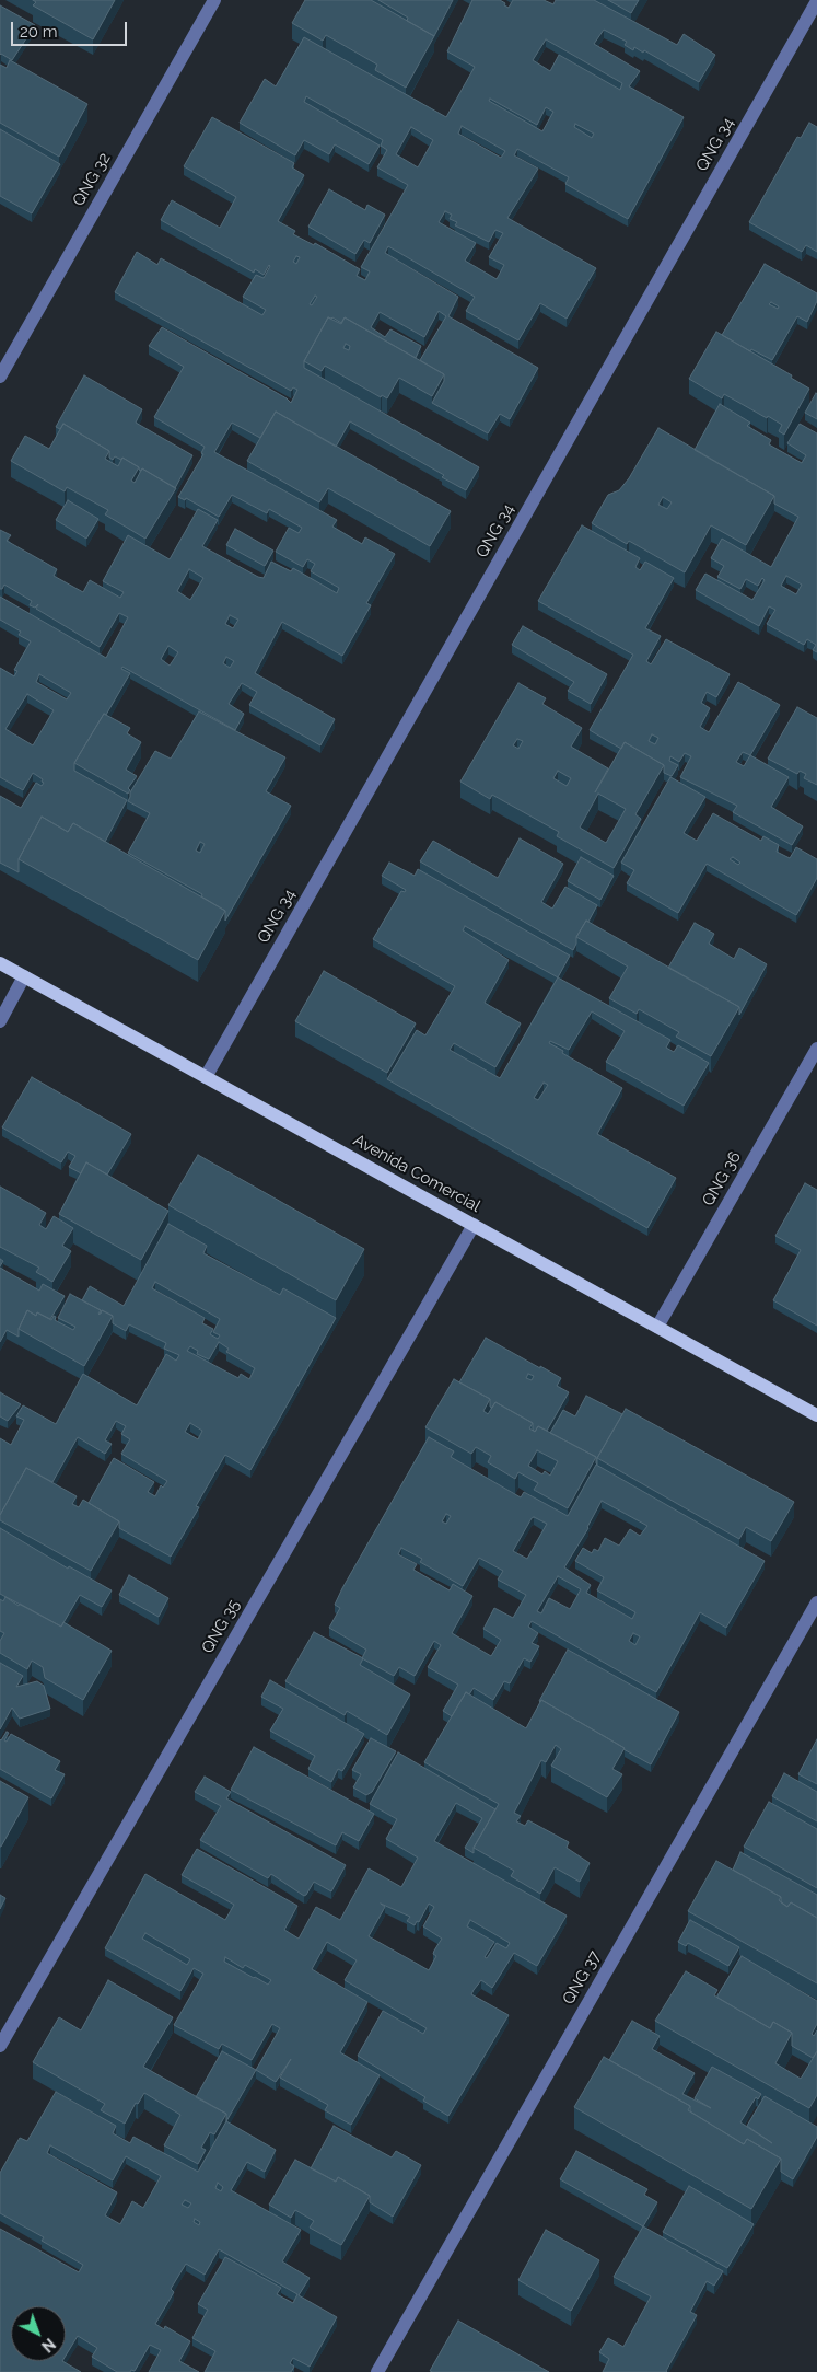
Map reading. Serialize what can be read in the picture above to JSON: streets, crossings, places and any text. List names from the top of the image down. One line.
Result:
{"streets":{"main road":["Avenida Comercial"],"street":["QNG 34","QNG 32","QNG 36","QNG 35","QNG 37"]},"crossings":[["QNG 34","Avenida Comercial"],["Avenida Comercial","QNG 36"],["Avenida Comercial","QNG 35"]],"scale_bar":"20 m","north":"bottom right"}
